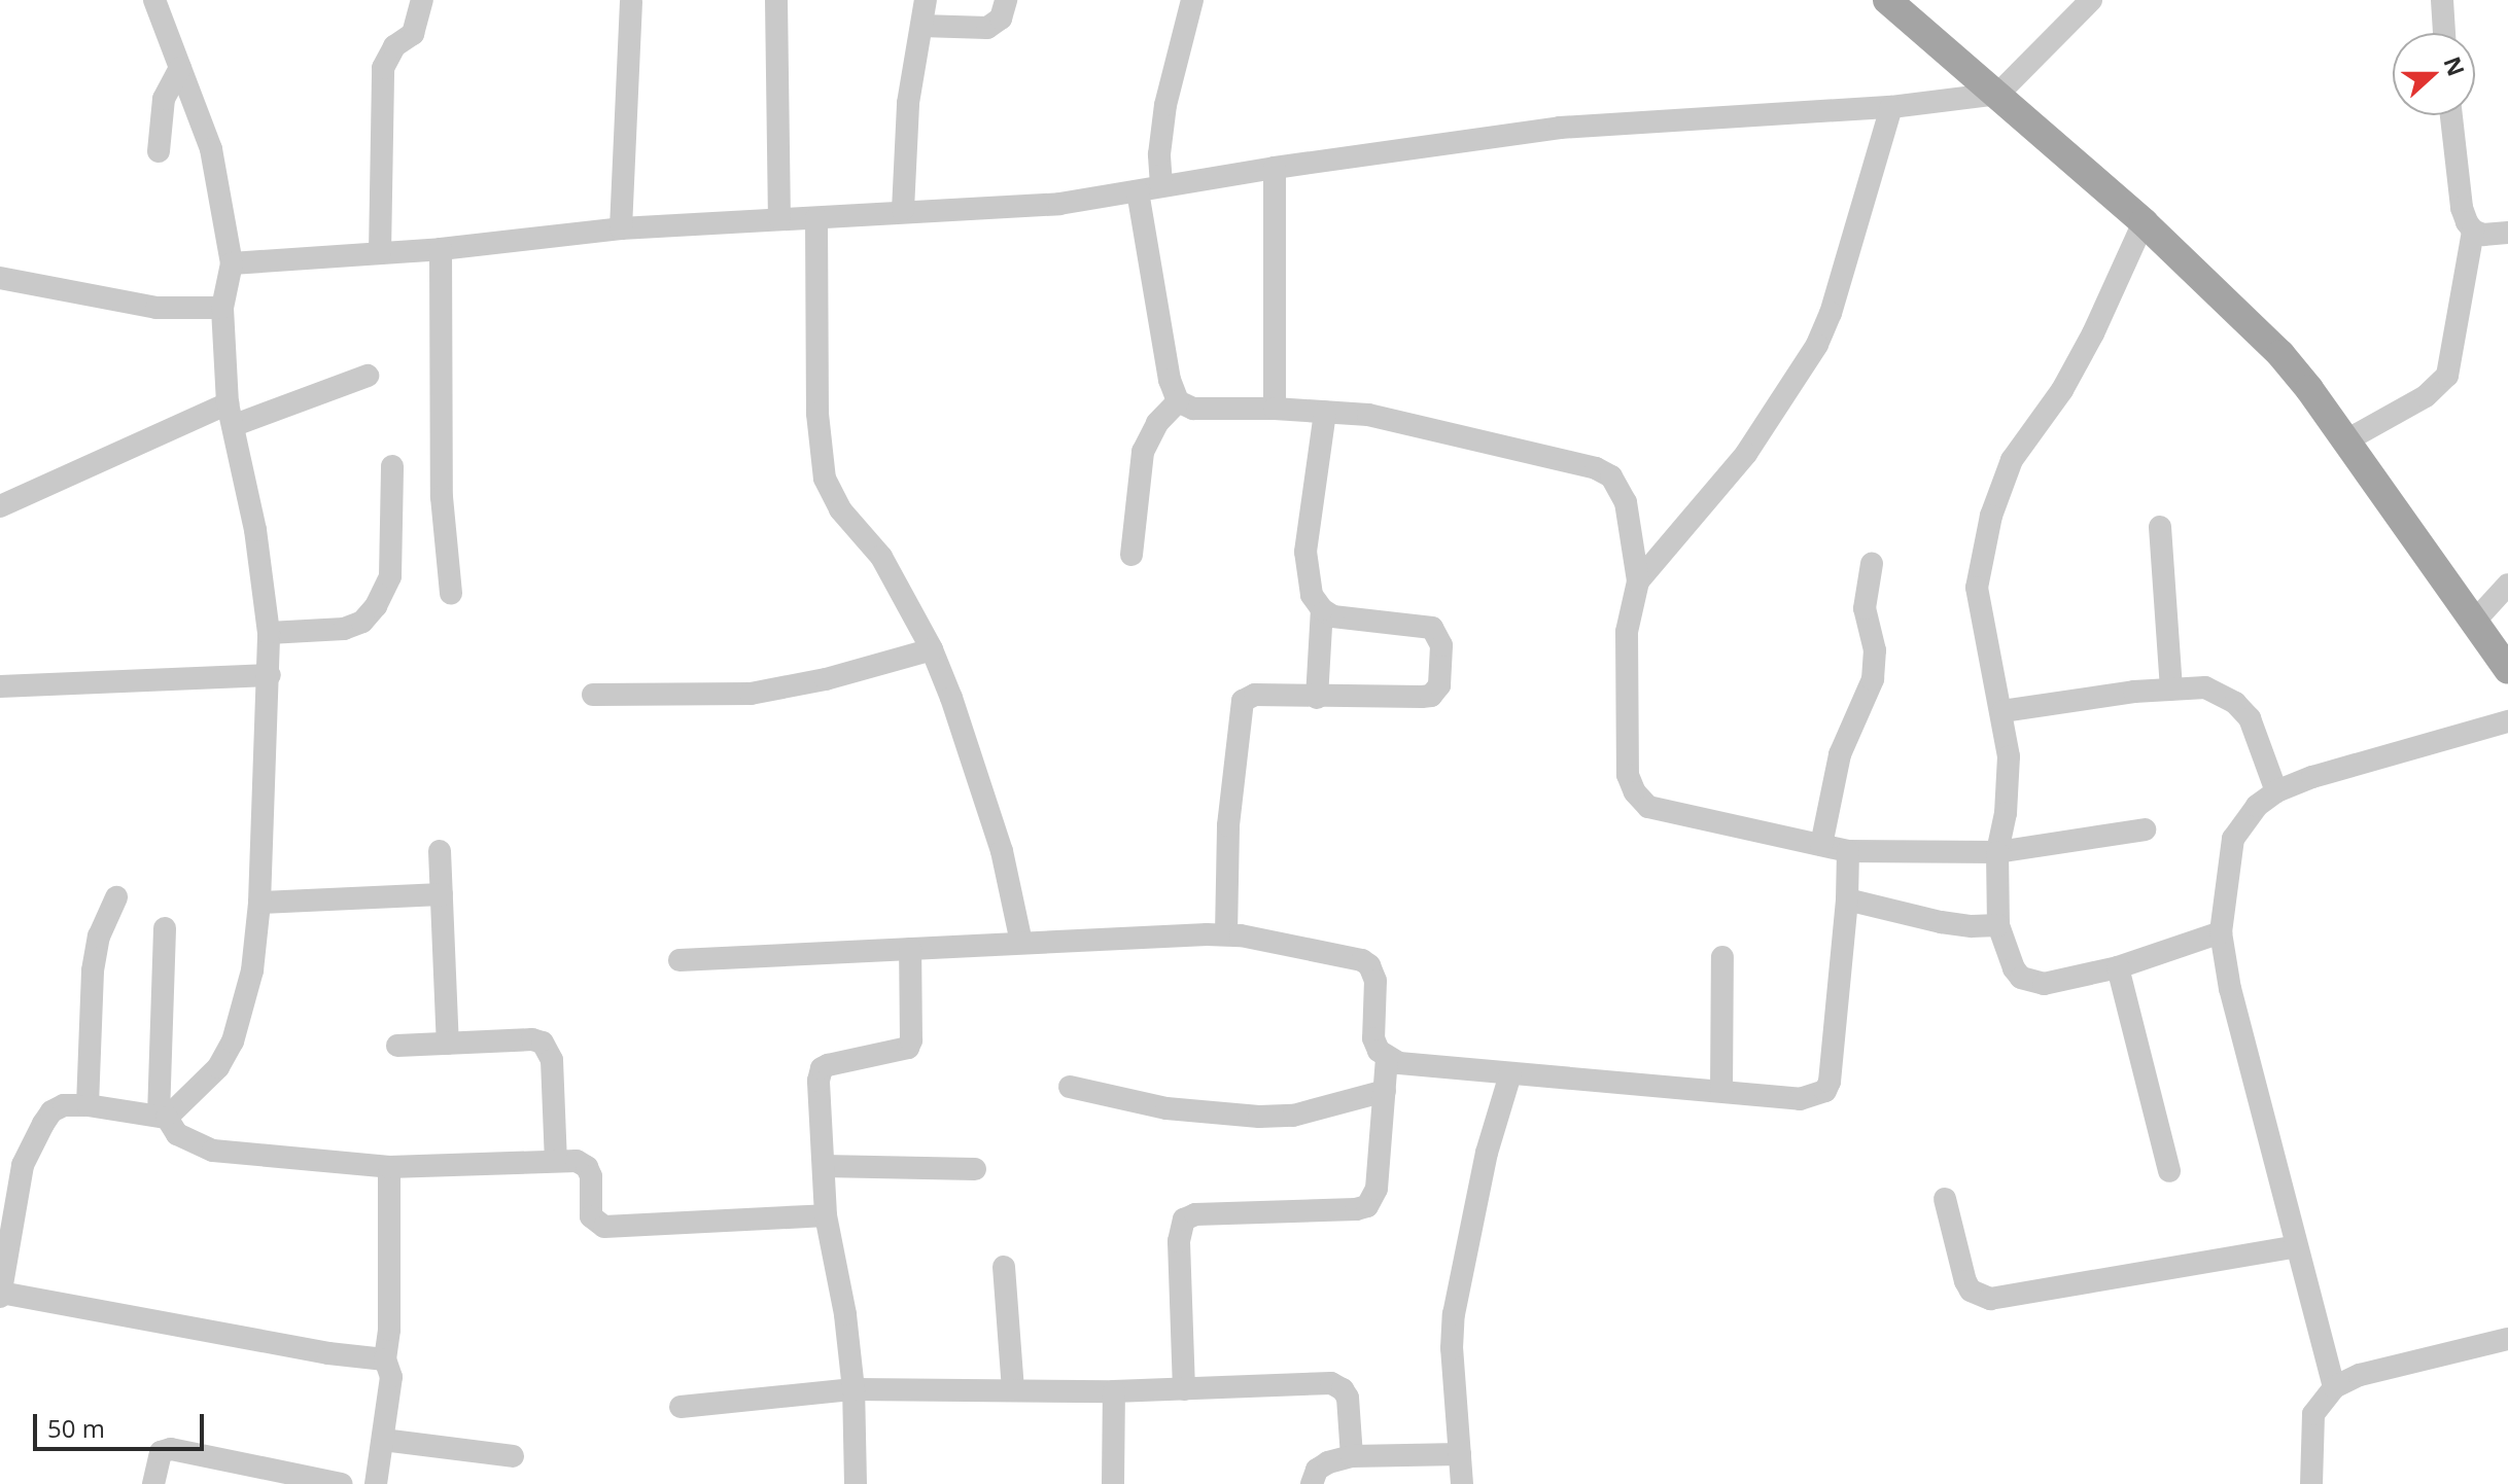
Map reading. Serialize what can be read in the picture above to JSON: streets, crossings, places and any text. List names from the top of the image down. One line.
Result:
{"scale_bar":"50 m","north":"right"}
